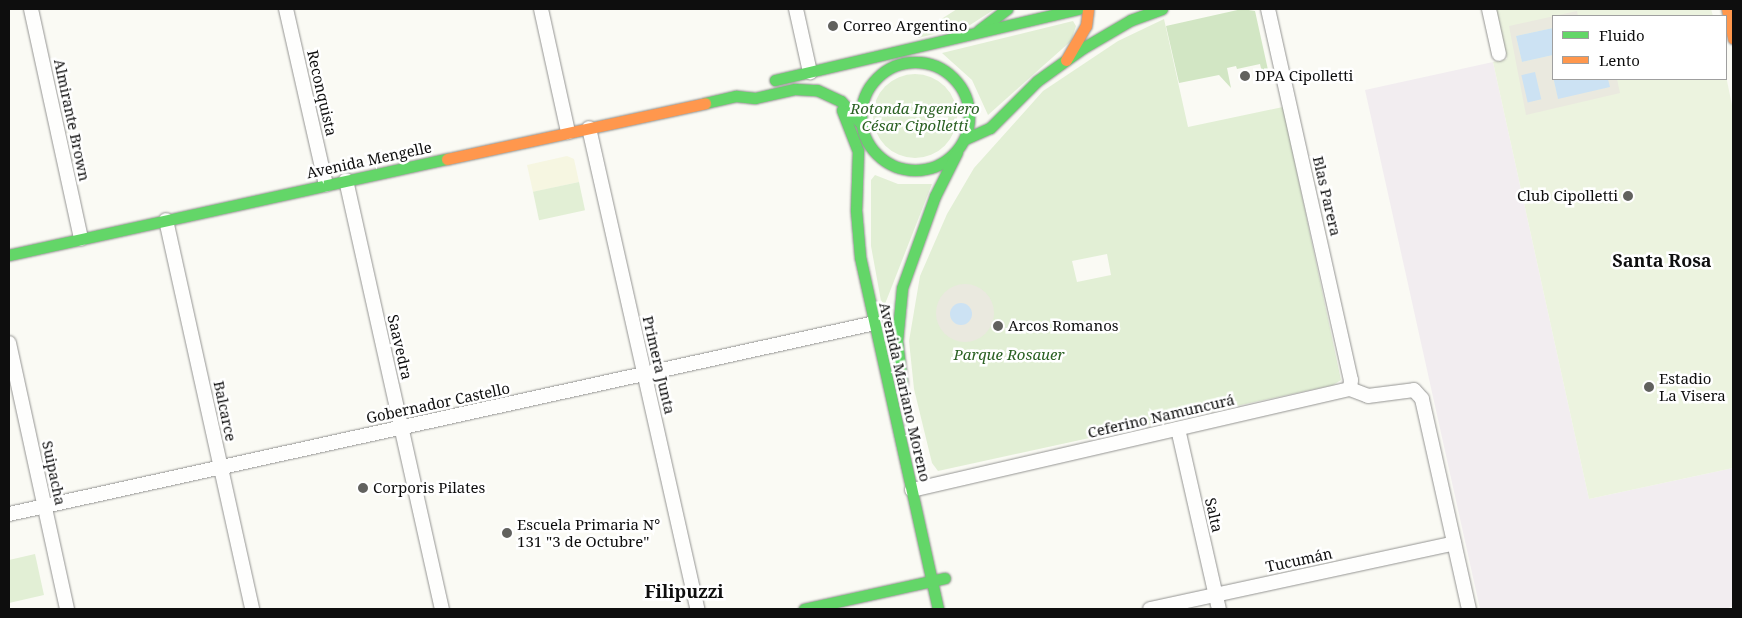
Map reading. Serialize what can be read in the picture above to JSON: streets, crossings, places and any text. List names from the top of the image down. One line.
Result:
{"streets":{"main road":["Avenida Mengelle","Avenida Mariano Moreno"],"street":["Reconquista","Almirante Brown","Blas Parera","Saavedra","Primera Junta","Gobernador Castello","Balcarce","Ceferino Namuncurá","Suipacha","Salta","Tucumán"]},"crossings":[["Reconquista","Avenida Mengelle"],["Almirante Brown","Avenida Mengelle"],["Avenida Mengelle","Saavedra"],["Avenida Mengelle","Primera Junta"],["Avenida Mengelle","Avenida Mariano Moreno"],["Avenida Mengelle","Balcarce"],["Blas Parera","Ceferino Namuncurá"],["Saavedra","Gobernador Castello"],["Primera Junta","Gobernador Castello"],["Avenida Mariano Moreno","Gobernador Castello"],["Avenida Mariano Moreno","Ceferino Namuncurá"],["Gobernador Castello","Balcarce"],["Gobernador Castello","Suipacha"],["Ceferino Namuncurá","Salta"],["Ceferino Namuncurá","Tucumán"],["Salta","Tucumán"]],"districts":["Santa Rosa","Filipuzzi"],"parks":["Rotonda Ingeniero César Cipolletti","Parque Rosauer"],"places":["Correo Argentino","DPA Cipolletti","Club Cipolletti","Arcos Romanos","Estadio La Visera","Corporis Pilates","Escuela Primaria N° 131 \"3 de Octubre\""],"legend":["Fluido","Lento"]}
